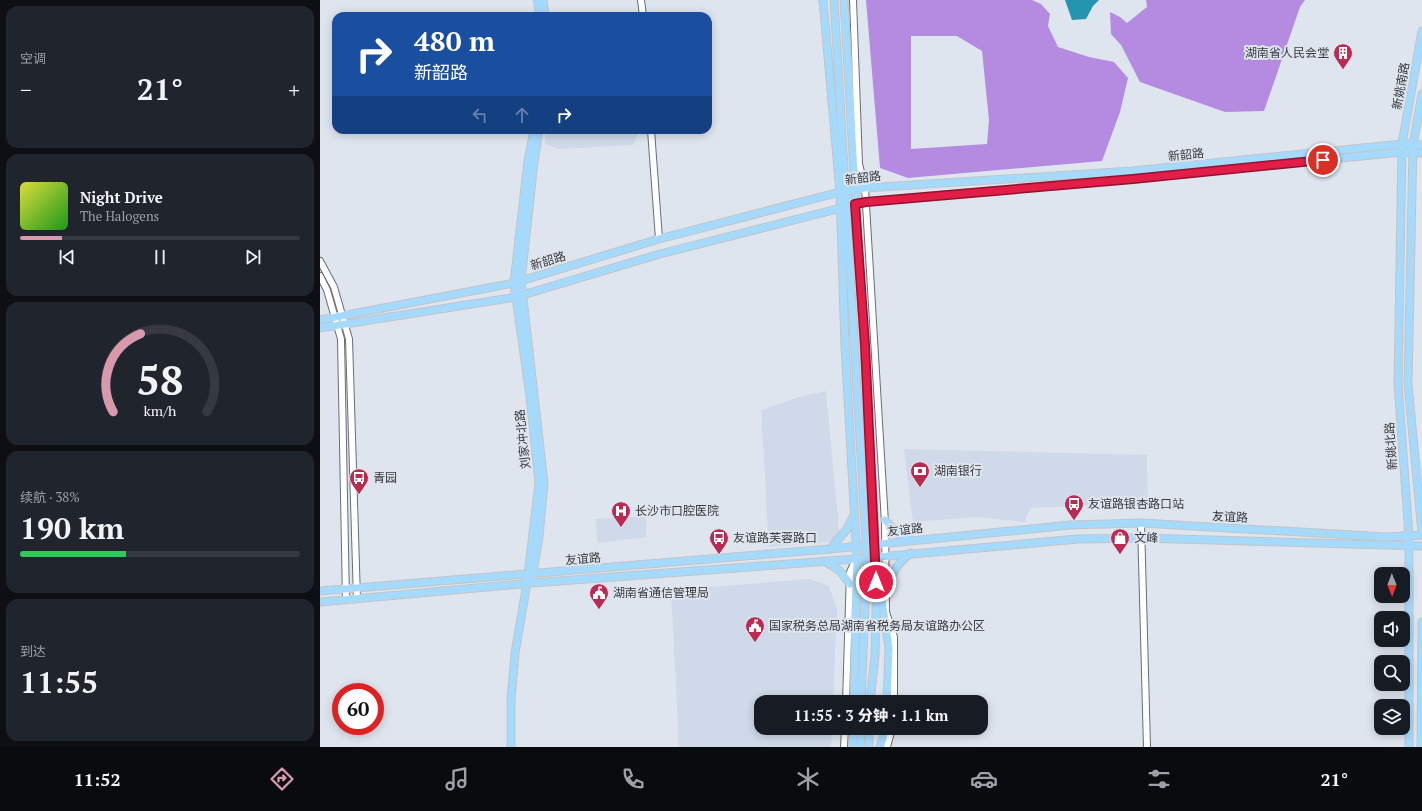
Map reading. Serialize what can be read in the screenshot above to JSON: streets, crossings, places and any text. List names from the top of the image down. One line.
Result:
{"streets":{"main road":["新姚南路","新韶路","刘家冲北路","新姚北路","友谊路"]},"crossings":[["新姚南路","新韶路"],["新姚南路","新姚北路"],["新韶路","刘家冲北路"],["新韶路","新姚北路"],["刘家冲北路","友谊路"],["新姚北路","友谊路"]],"places":{"building":["湖南省人民会堂"],"bank":["湖南银行"],"bus stop":["青园","友谊路银杏路口站","友谊路芙蓉路口"],"hospital":["长沙市口腔医院"],"shop":["文峰"],"public building":["湖南省通信管理局","国家税务总局湖南省税务局友谊路办公区"]},"north":"bottom","page":{"tile":["空调",["续航 · 38%","190 km"],["到达","11:55"]],"turn":["480 m","新韶路"],"heat":["−","21°","+"],"song":["Night Drive","The Halogens"],"limit":"60","trip":"11:55 · 3 分钟 · 1.1 km","tabs":["11:52","21°"],"gauge":["58","km/h"]}}
